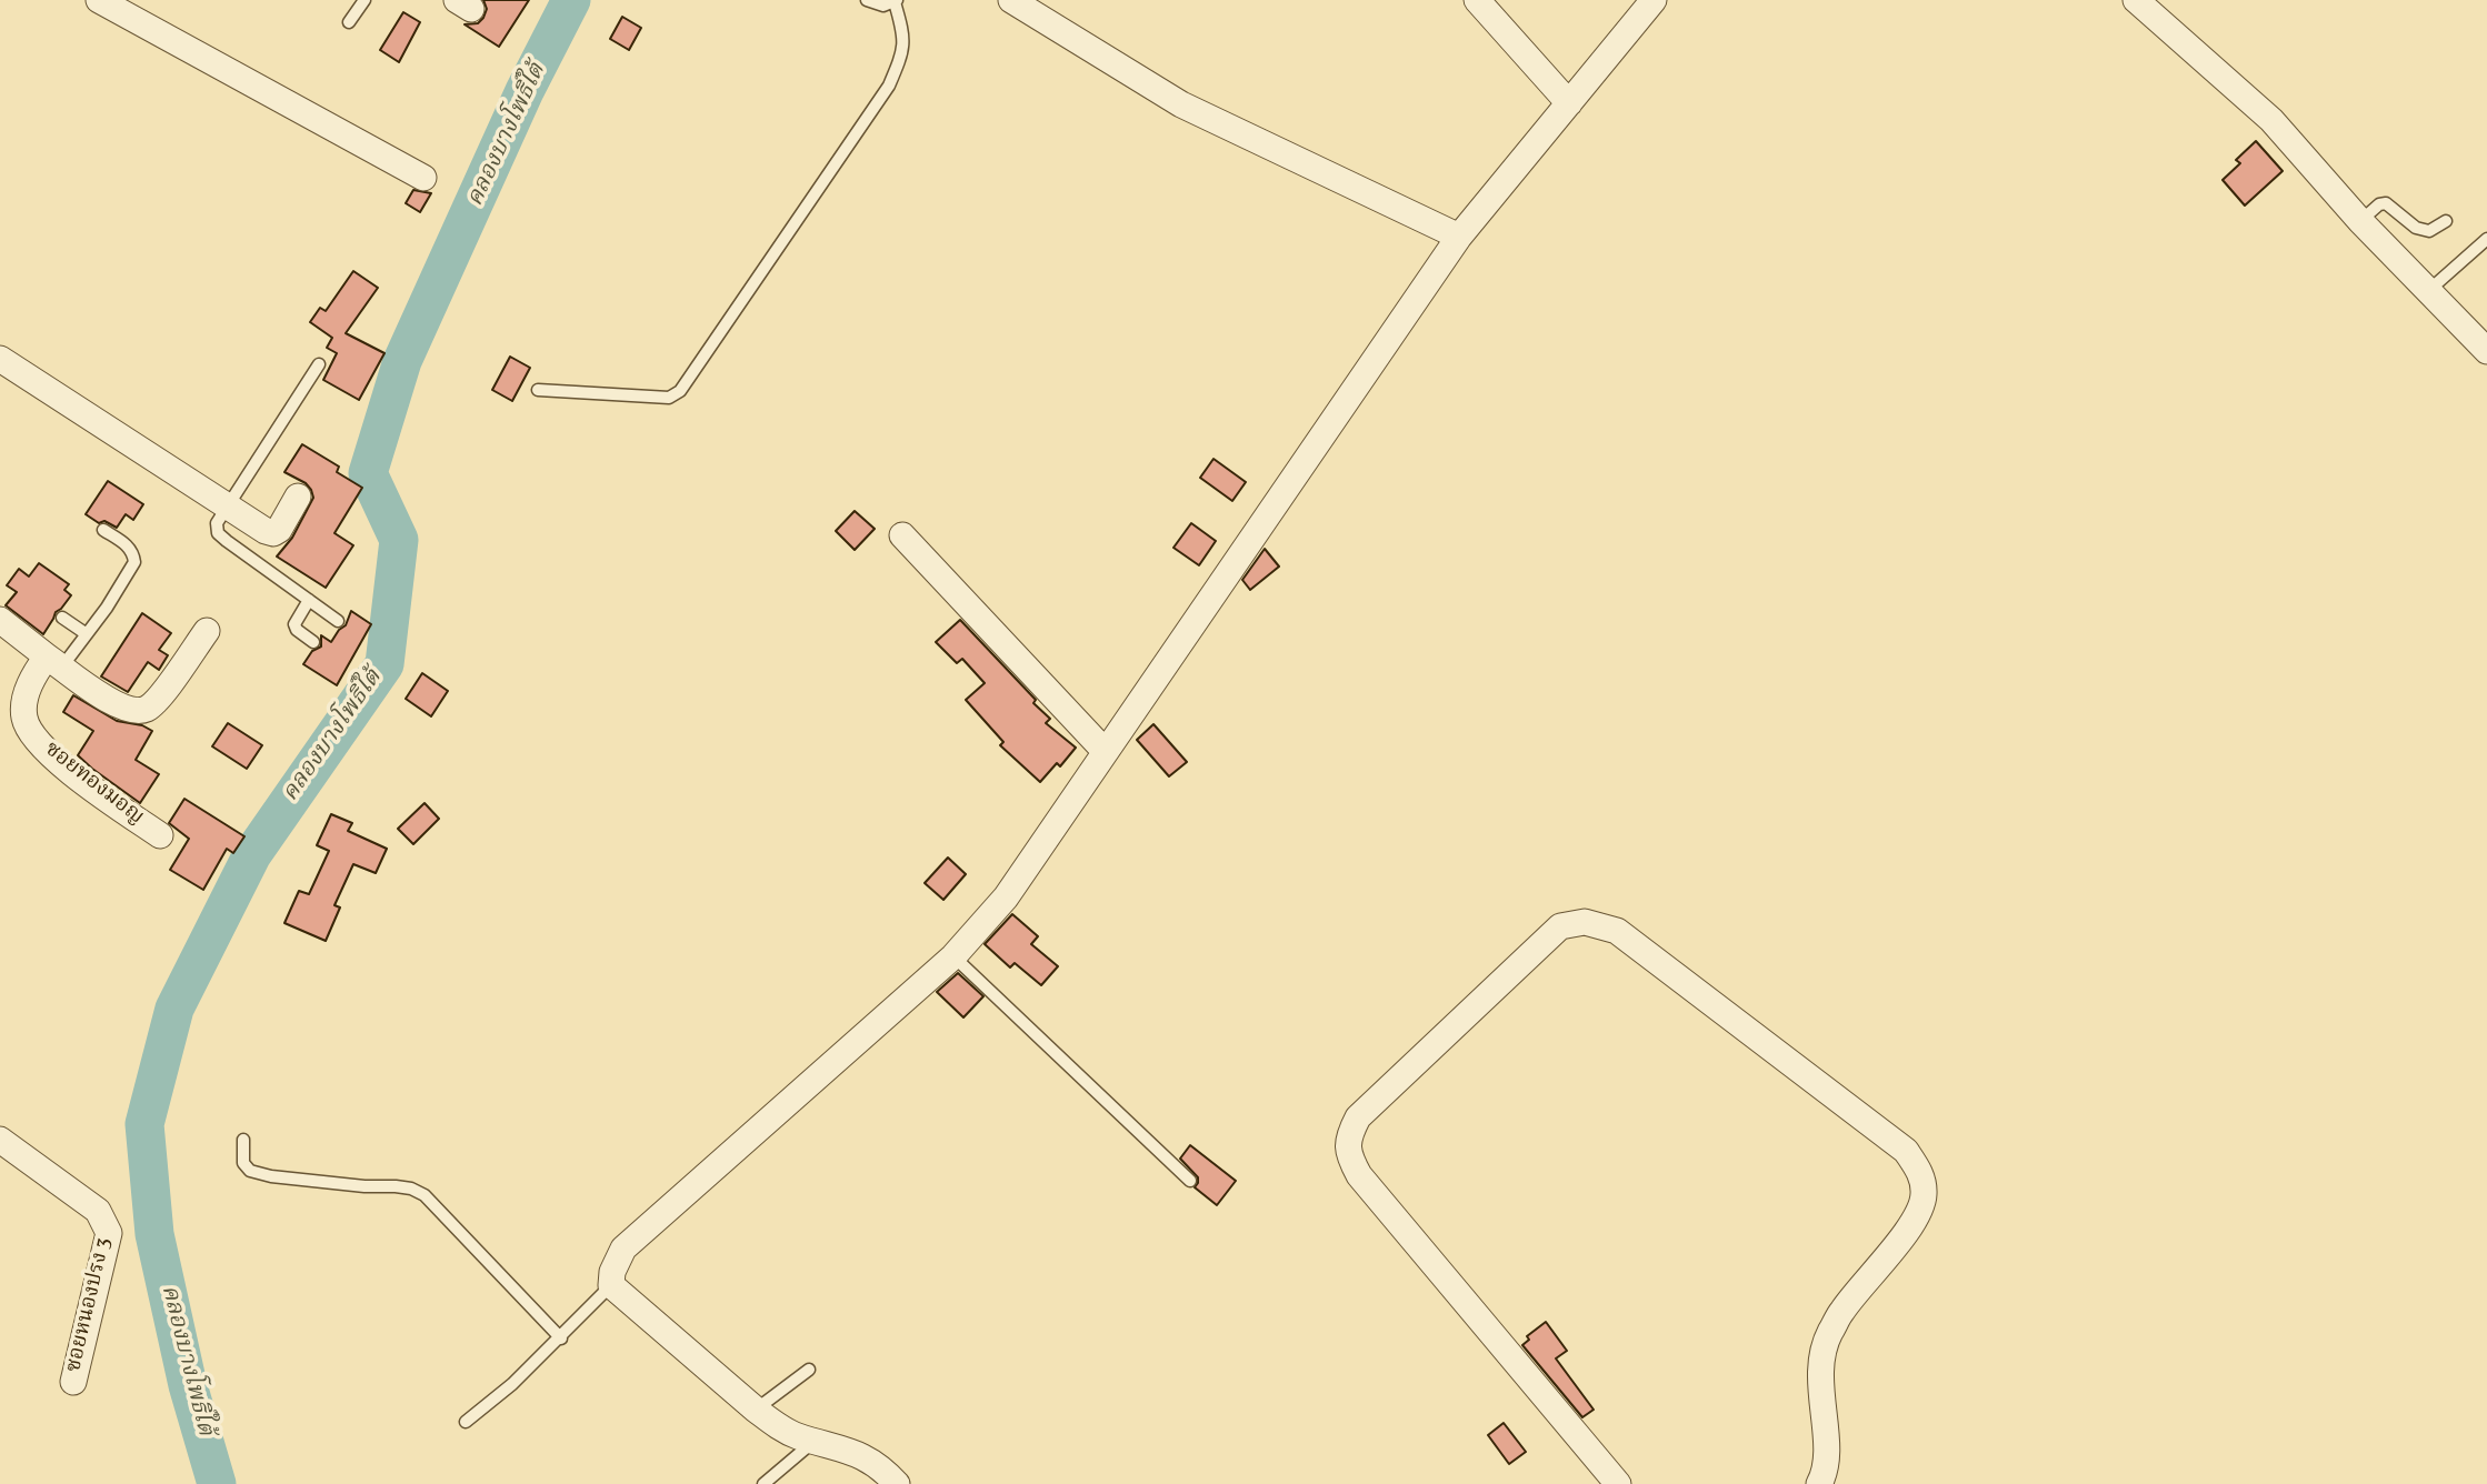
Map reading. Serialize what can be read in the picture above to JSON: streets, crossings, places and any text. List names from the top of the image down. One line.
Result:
{"streets":{"street":["ซอยทองมอญ","ซอยหนองปรง 3"]},"water":["คลองบางโพธิ์ใต้"]}
